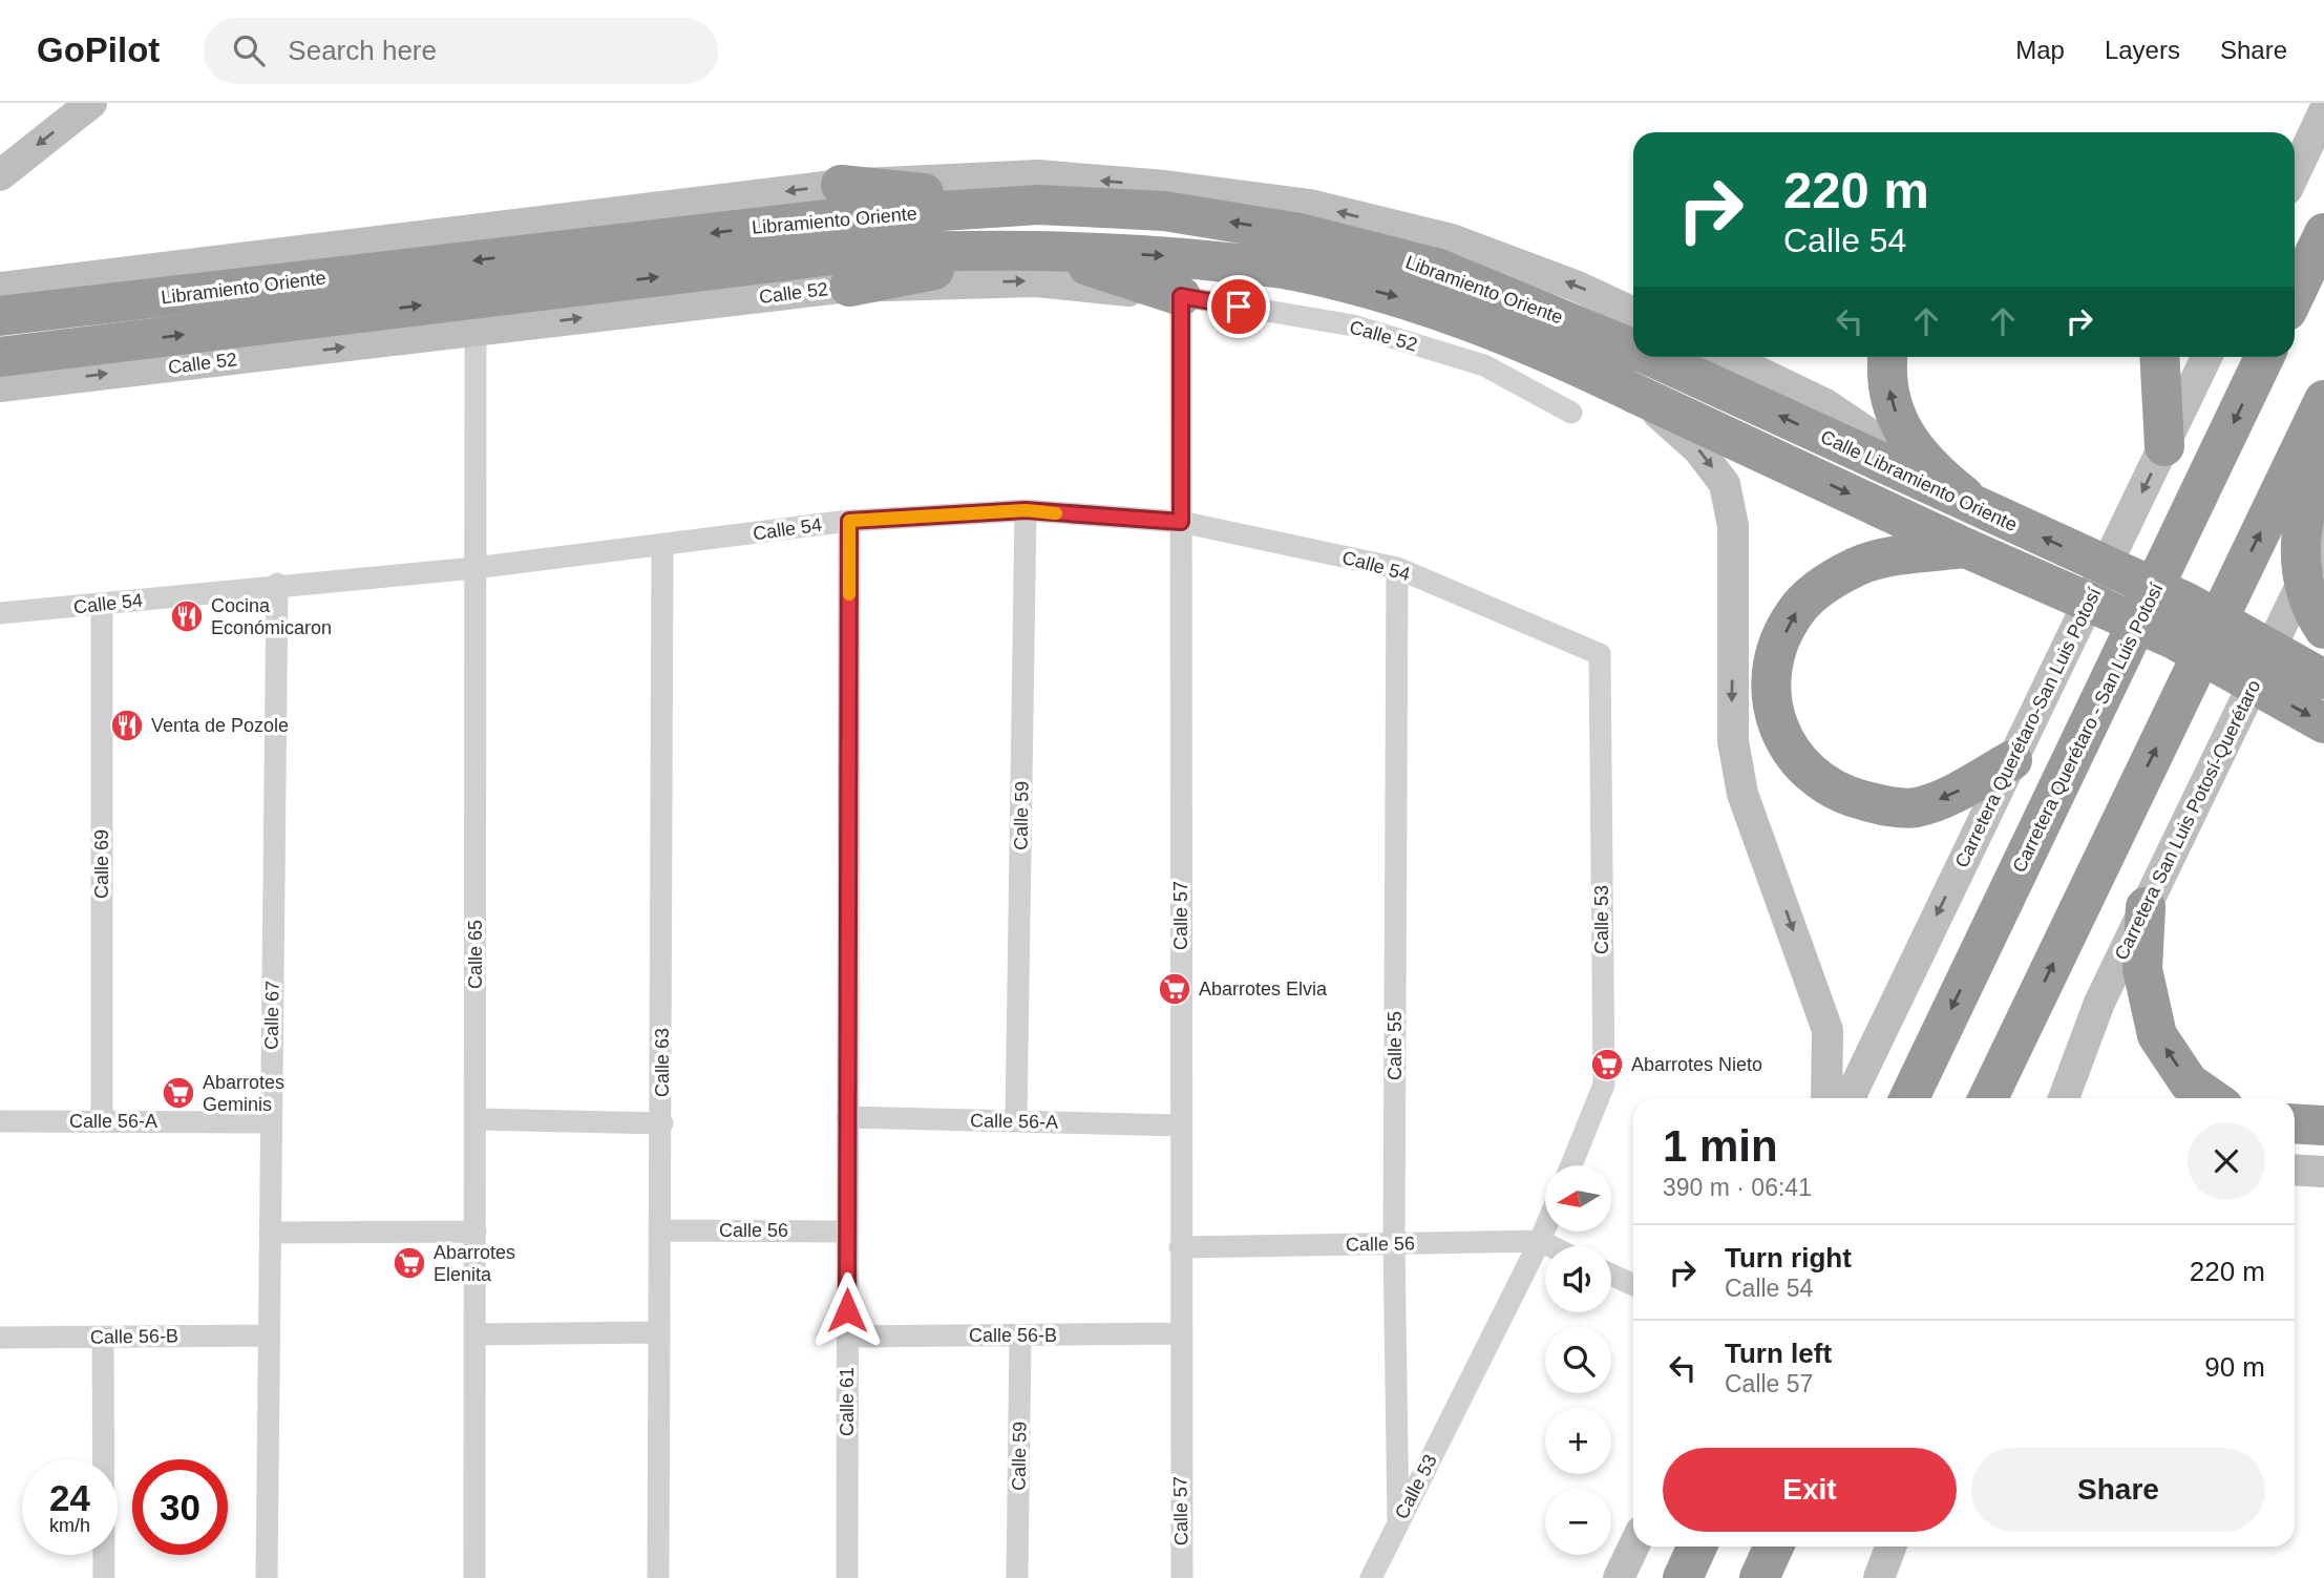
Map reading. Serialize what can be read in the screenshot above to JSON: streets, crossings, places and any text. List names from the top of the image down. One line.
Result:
{"streets":{"highway":["Libramiento Oriente","Calle Libramiento Oriente","Carretera Querétaro - San Luis Potosí"],"main road":["Calle 52","Carretera Querétaro-San Luis Potosí","Carretera San Luis Potosí-Querétaro"],"street":["Calle 54","Calle 59","Calle 69","Calle 57","Calle 53","Calle 65","Calle 67","Calle 55","Calle 63","Calle 56-A","Calle 56","Calle 56-B","Calle 61"]},"crossings":[["Libramiento Oriente","Calle 52"],["Calle 52","Calle 57"],["Calle 52","Calle 65"],["Calle 54","Calle 59"],["Calle 54","Calle 69"],["Calle 54","Calle 57"],["Calle 54","Calle 53"],["Calle 54","Calle 65"],["Calle 54","Calle 67"],["Calle 54","Calle 55"],["Calle 54","Calle 63"],["Calle 54","Calle 61"],["Calle 59","Calle 56-A"],["Calle 59","Calle 56-B"],["Calle 69","Calle 56-A"],["Calle 57","Calle 56-A"],["Calle 57","Calle 56"],["Calle 57","Calle 56-B"],["Calle 53","Calle 55"],["Calle 53","Calle 56"],["Calle 67","Calle 56-A"],["Calle 67","Calle 56-B"],["Calle 55","Calle 56"],["Calle 63","Calle 56"],["Calle 56-A","Calle 61"],["Calle 56","Calle 61"],["Calle 56-B","Calle 61"]],"one_way":["Calle 52","Carretera Querétaro-San Luis Potosí"],"places":{"restaurant":["Cocina Económicaron","Venta de Pozole"],"supermarket":["Abarrotes Elvia","Abarrotes Nieto","Abarrotes Geminis","Abarrotes Elenita"]},"north":"left","page":{"header":"GoPilot","search":"Search here","nav":["Map","Layers","Share"],"turn":["220 m","Calle 54"],"heading":["1 min","390 m · 06:41"],"map_buttons":["+","−"],"list":[{"name":"Turn right","note":"Calle 54","value":"220 m"},{"name":"Turn left","note":"Calle 57","value":"90 m"}],"buttons":["Exit","Share"],"speed":"24 km/h","limit":"30"}}
